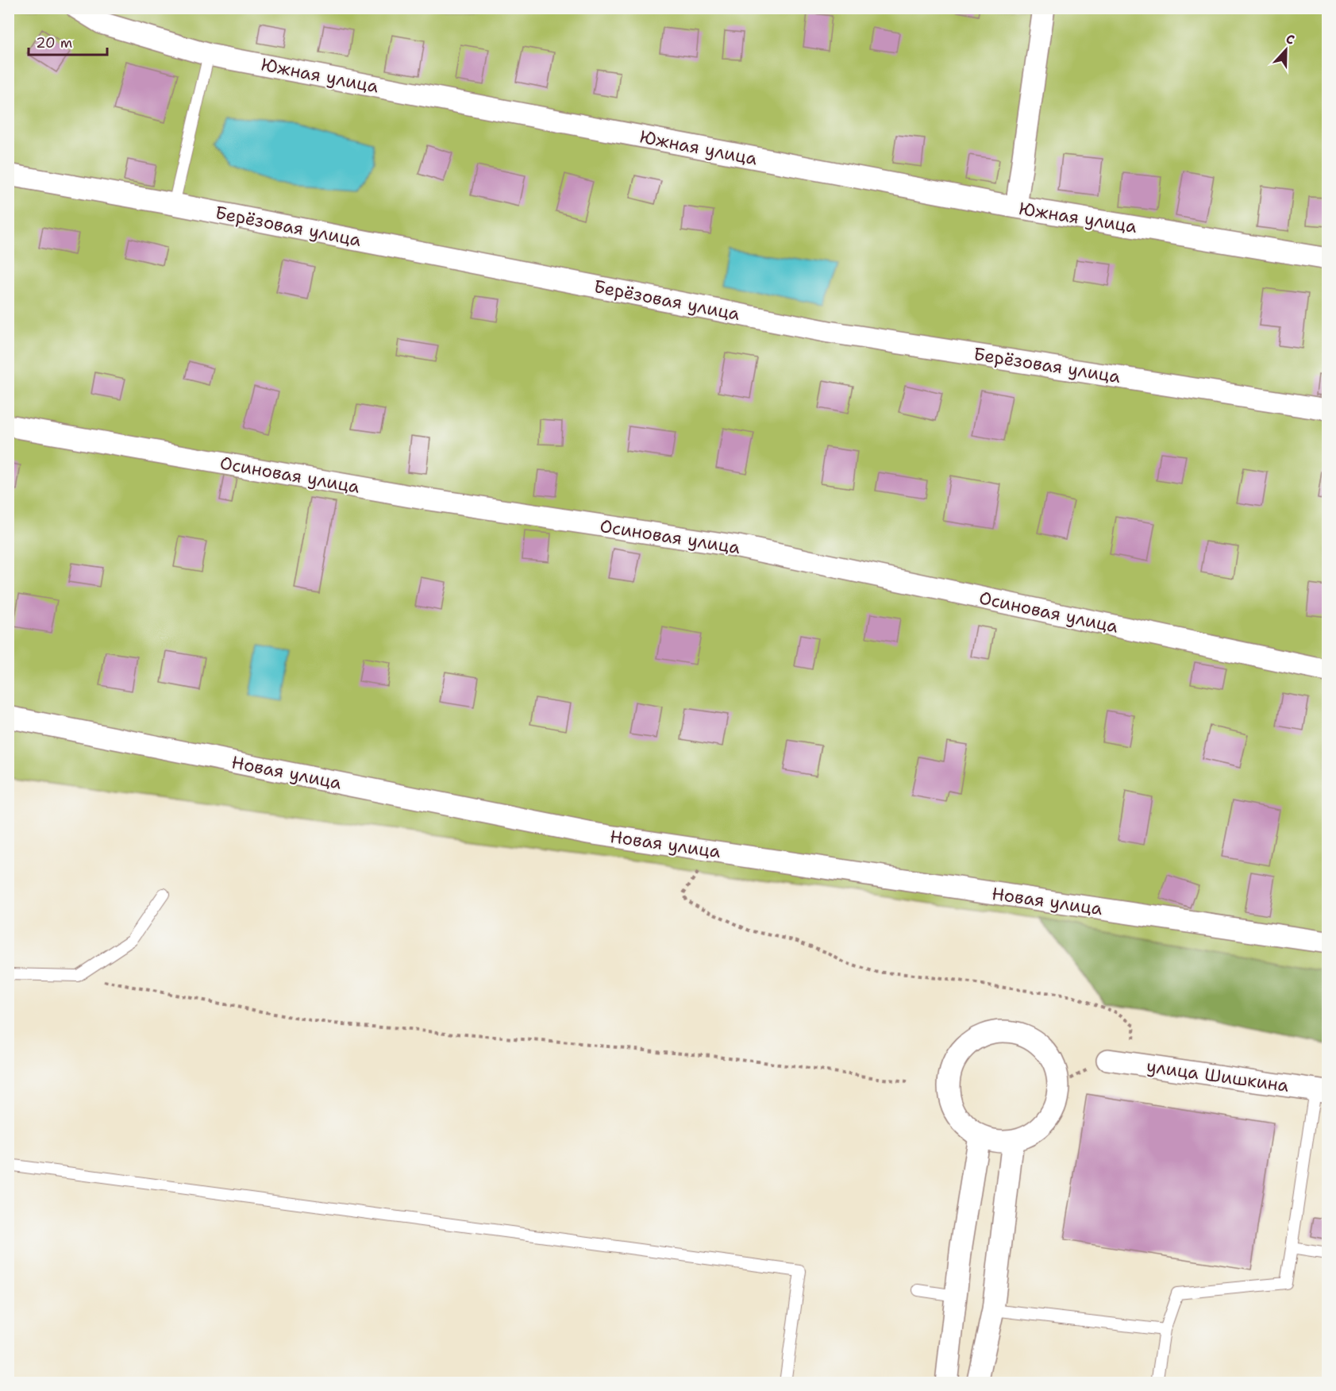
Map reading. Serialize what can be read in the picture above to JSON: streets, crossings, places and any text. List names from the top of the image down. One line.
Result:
{"streets":{"street":["Южная улица","Берёзовая улица","Осиновая улица","Новая улица","улица Шишкина"]},"scale_bar":"20 m","north":"top"}
